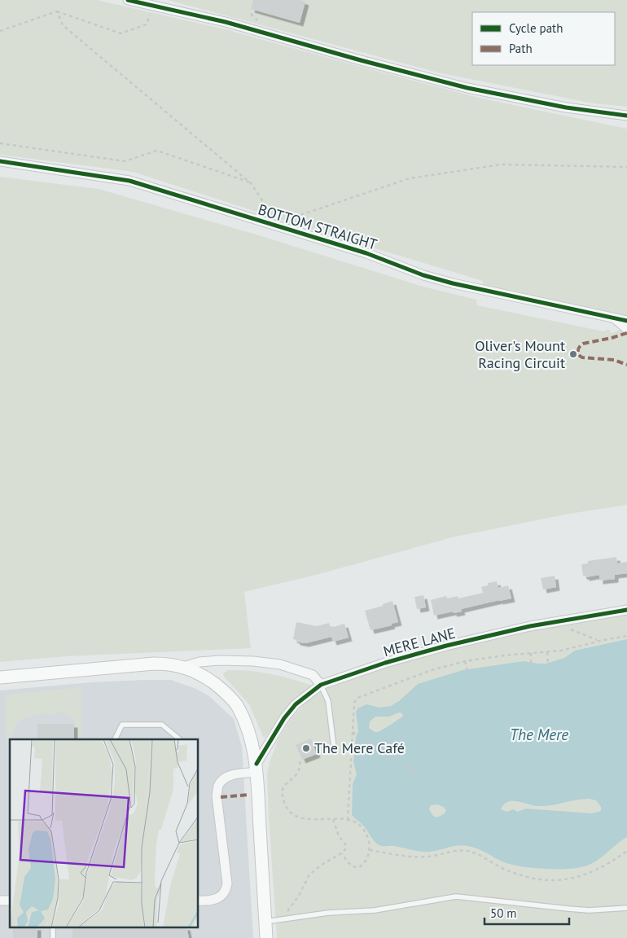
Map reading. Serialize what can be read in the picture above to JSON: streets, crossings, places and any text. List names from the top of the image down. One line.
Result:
{"streets":{"street":["BOTTOM STRAIGHT","MERE LANE"]},"water":["The Mere"],"places":["Oliver's Mount Racing Circuit","The Mere Café"],"legend":["Cycle path","Path"],"scale_bar":"50 m"}
